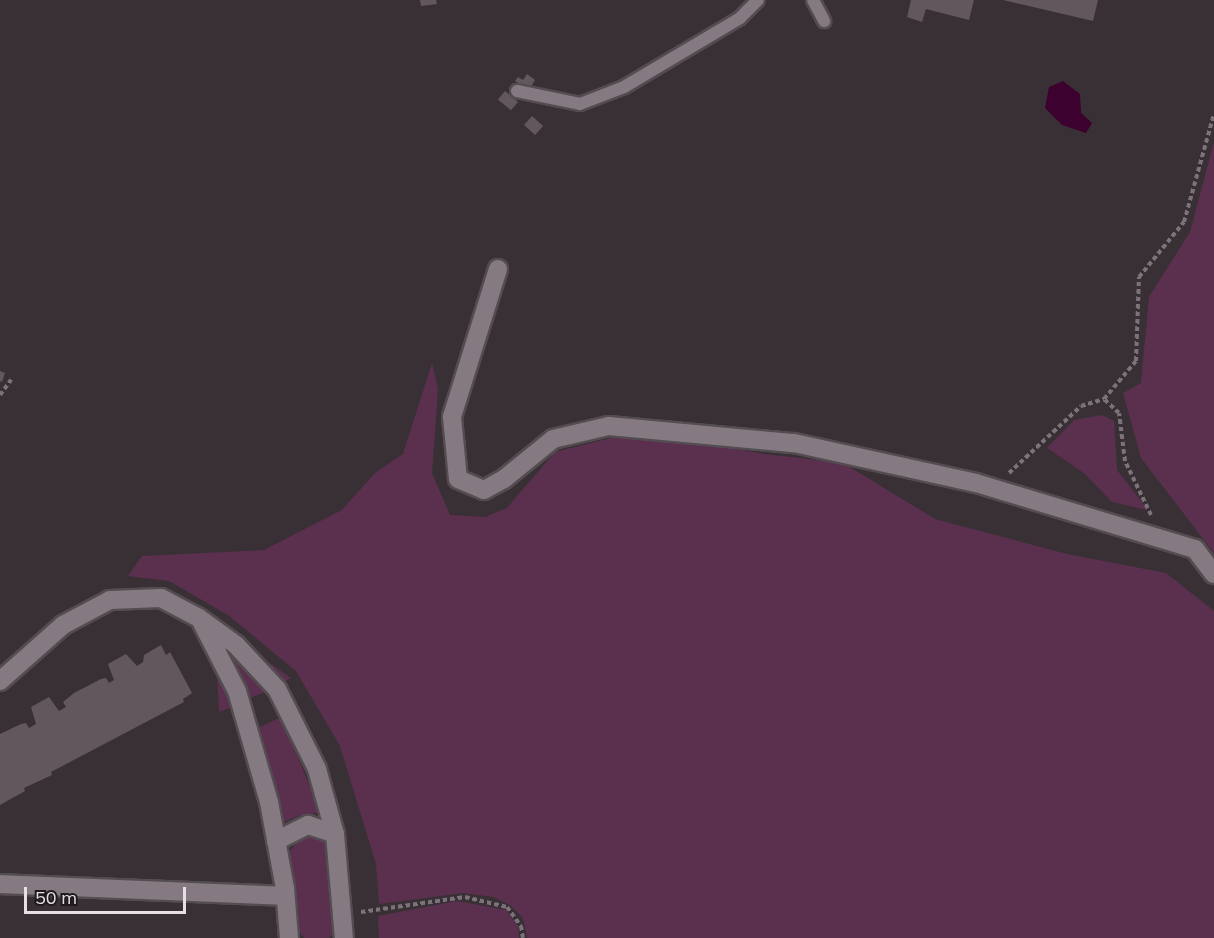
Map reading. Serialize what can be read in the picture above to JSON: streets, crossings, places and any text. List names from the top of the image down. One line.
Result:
{"scale_bar":"50 m"}
